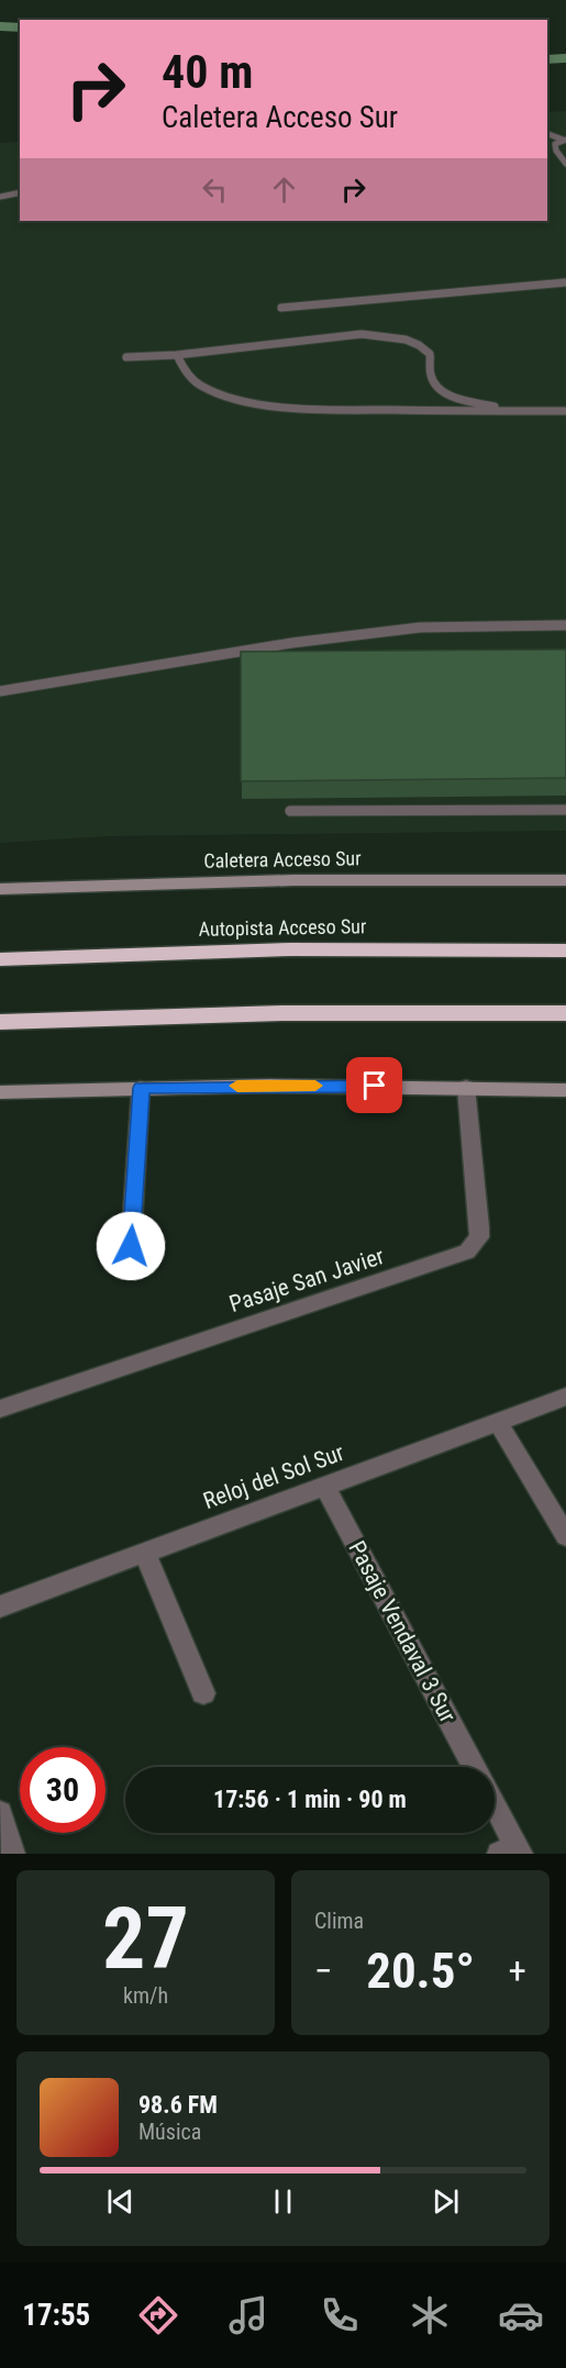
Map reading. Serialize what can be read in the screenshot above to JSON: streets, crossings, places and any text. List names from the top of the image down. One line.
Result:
{"streets":{"highway":["Autopista Acceso Sur"],"main road":["Caletera Acceso Sur"],"street":["Pasaje San Javier","Reloj del Sol Sur","Pasaje Vendaval 3 Sur"]},"crossings":[["Reloj del Sol Sur","Pasaje Vendaval 3 Sur"]],"page":{"turn":["40 m","Caletera Acceso Sur"],"limit":"30","trip":"17:56 · 1 min · 90 m","tile":[["27","km/h"],"Clima"],"heat":["−","20.5°","+"],"song":["98.6 FM","Música"],"tabs":"17:55"}}
